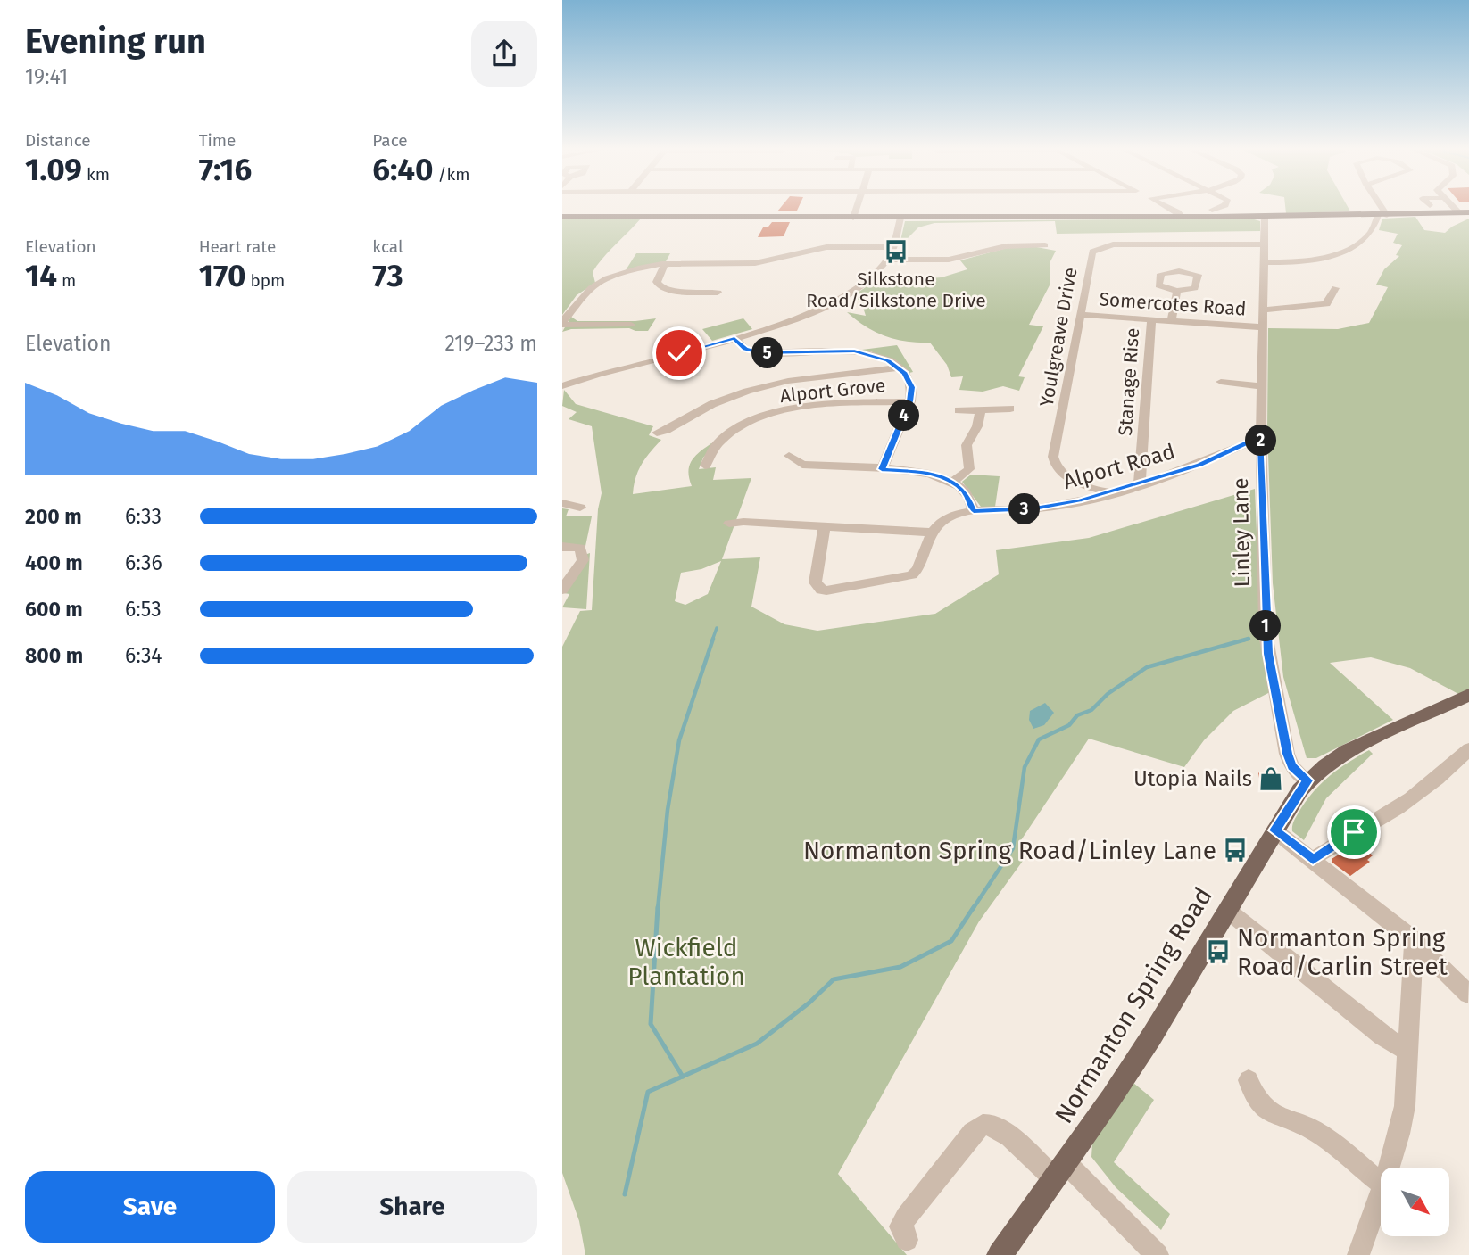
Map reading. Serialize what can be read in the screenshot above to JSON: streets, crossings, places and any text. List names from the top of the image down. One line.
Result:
{"streets":{"main road":["Normanton Spring Road"],"street":["Somercotes Road","Youlgreave Drive","Stanage Rise","Alport Grove","Alport Road","Linley Lane"]},"crossings":[["Somercotes Road","Youlgreave Drive"],["Somercotes Road","Stanage Rise"],["Somercotes Road","Linley Lane"],["Youlgreave Drive","Alport Road"],["Youlgreave Drive","Linley Lane"],["Stanage Rise","Alport Road"],["Alport Road","Linley Lane"],["Linley Lane","Normanton Spring Road"]],"parks":["Wickfield Plantation"],"places":{"bus stop":["Silkstone Road/Silkstone Drive","Normanton Spring Road/Linley Lane","Normanton Spring Road/Carlin Street"],"shop":["Utopia Nails"]},"north":"bottom right","page":{"heading":["Evening run","19:41"],"stats":[["Distance","1.09 km"],["Time","7:16"],["Pace","6:40 /km"],["Elevation","14 m"],["Heart rate","170 bpm"],["kcal","73"]],"chart":["Elevation","219–233 m"],"pins":["5","4","2","3","1"],"list":[{"name":"200 m","note":"6:33"},{"name":"400 m","note":"6:36"},{"name":"600 m","note":"6:53"},{"name":"800 m","note":"6:34"}],"buttons":["Save","Share"]}}
